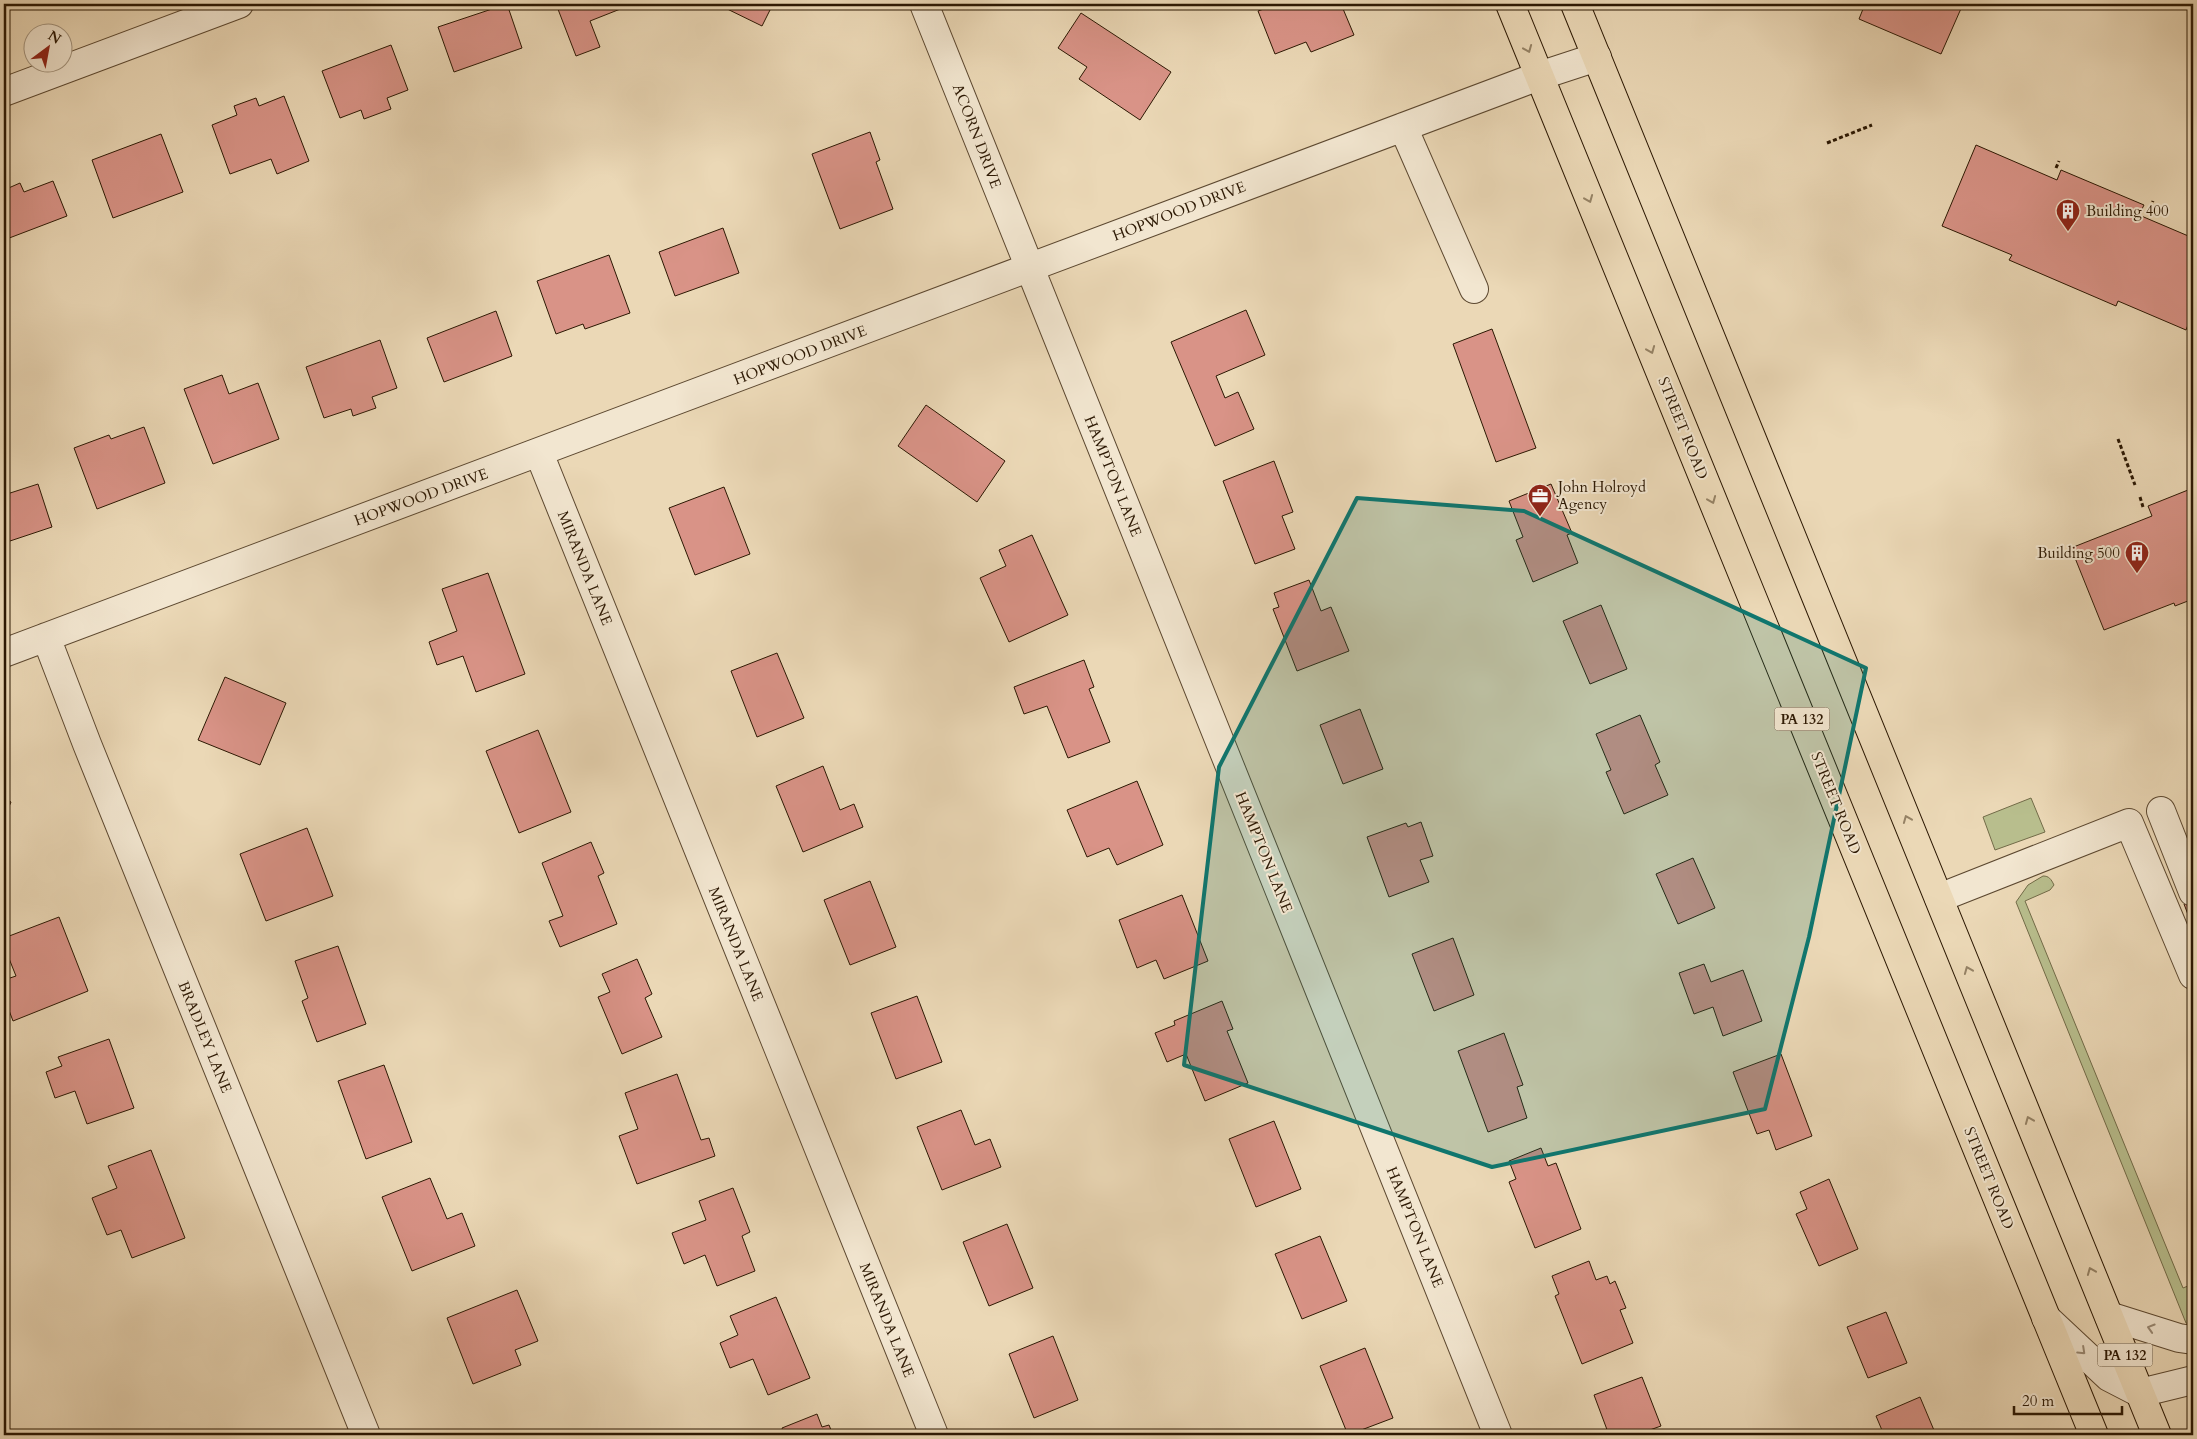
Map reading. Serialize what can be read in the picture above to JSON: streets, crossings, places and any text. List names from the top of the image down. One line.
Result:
{"streets":{"main road":["STREET ROAD","PA 132"],"street":["ACORN DRIVE","HOPWOOD DRIVE","HAMPTON LANE","MIRANDA LANE","BRADLEY LANE"]},"crossings":[["ACORN DRIVE","HOPWOOD DRIVE"],["ACORN DRIVE","HAMPTON LANE"],["HOPWOOD DRIVE","STREET ROAD"],["HOPWOOD DRIVE","HAMPTON LANE"],["HOPWOOD DRIVE","MIRANDA LANE"],["HOPWOOD DRIVE","PA 132"],["HOPWOOD DRIVE","BRADLEY LANE"]],"places":{"building":["Building 400","Building 500"],"office":["John Holroyd Agency"]},"scale_bar":"20 m","north":"top right"}
